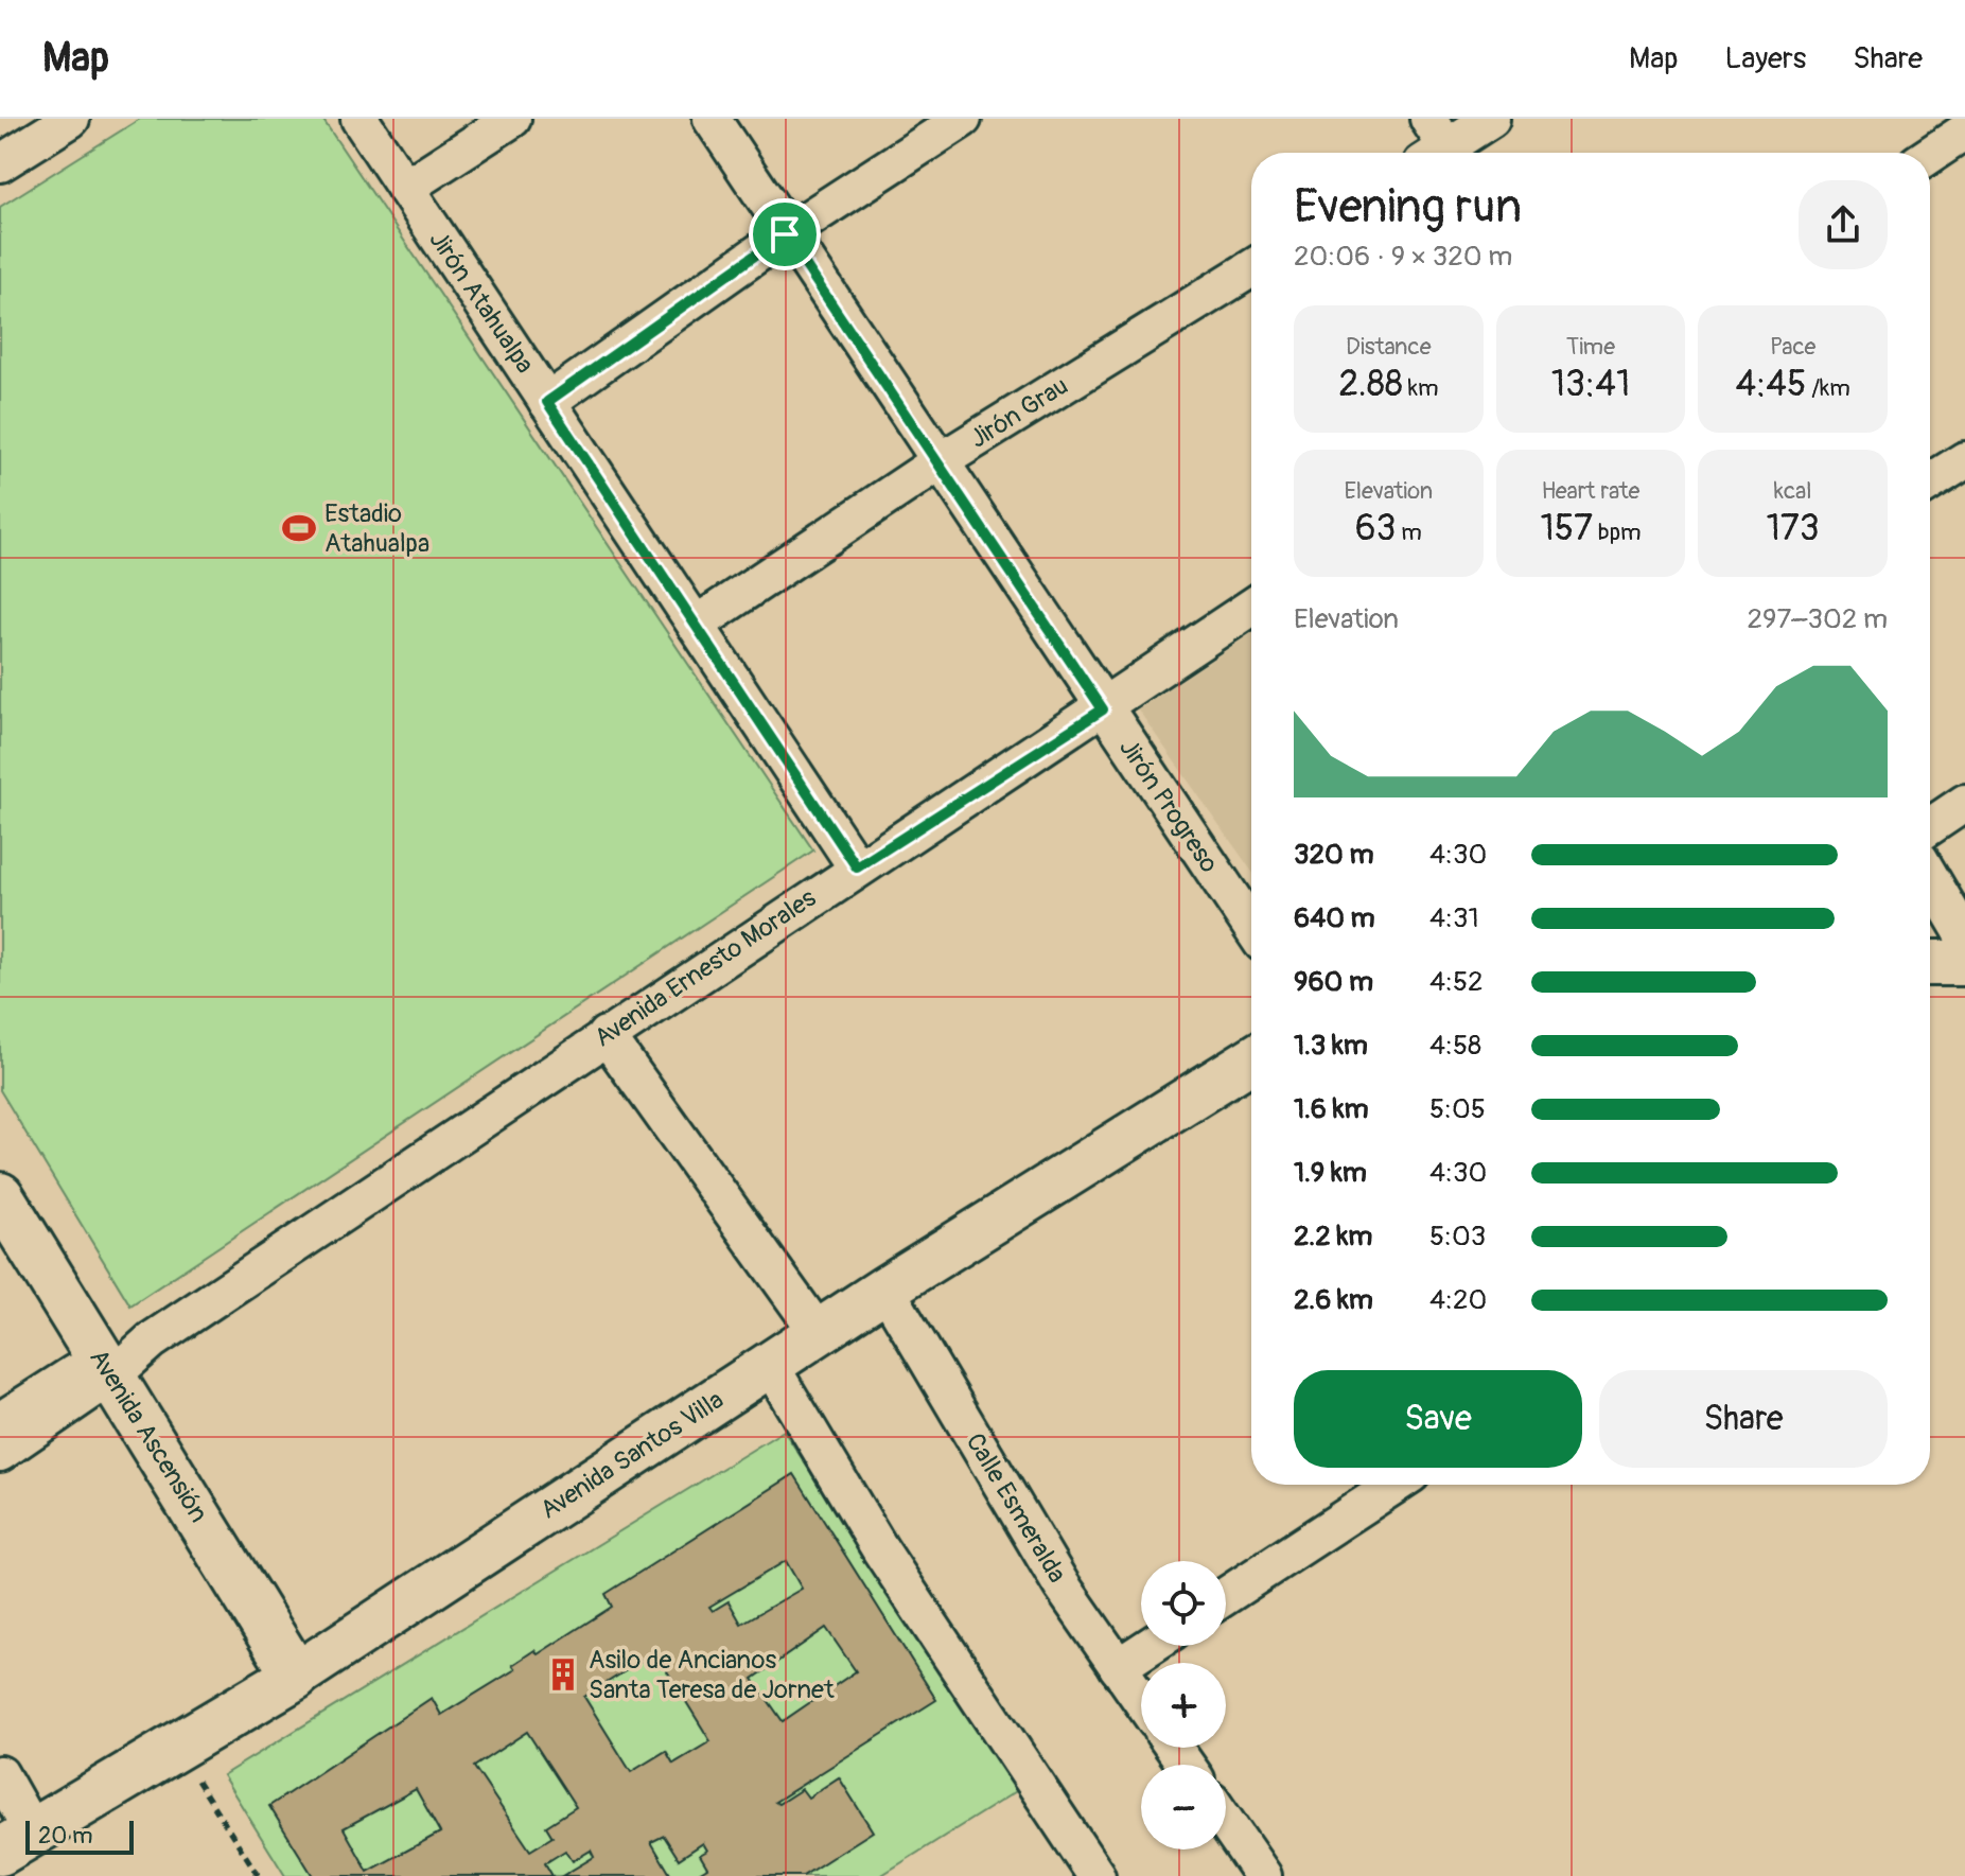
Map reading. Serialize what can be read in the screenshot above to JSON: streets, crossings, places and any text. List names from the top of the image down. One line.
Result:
{"streets":{"highway":["Avenida Ascensión","Avenida Santos Villa"],"street":["Jirón Atahualpa","Jirón Grau","Jirón Progreso","Avenida Ernesto Morales","Calle Esmeralda"]},"crossings":[["Jirón Atahualpa","Jirón Grau"],["Jirón Atahualpa","Avenida Ernesto Morales"],["Jirón Grau","Jirón Progreso"],["Jirón Progreso","Avenida Ernesto Morales"],["Avenida Ernesto Morales","Avenida Ascensión"],["Avenida Ascensión","Avenida Santos Villa"],["Avenida Santos Villa","Calle Esmeralda"]],"places":{"sports":["Estadio Atahualpa"],"building":["Asilo de Ancianos Santa Teresa de Jornet"]},"scale_bar":"20 m","page":{"header":"Map","nav":["Map","Layers","Share"],"heading":["Evening run","20:06 · 9 × 320 m"],"stats":[["Distance","2.88 km"],["Time","13:41"],["Pace","4:45 /km"],["Elevation","63 m"],["Heart rate","157 bpm"],["kcal","173"]],"chart":["Elevation","297–302 m"],"list":[{"name":"320 m","note":"4:30"},{"name":"640 m","note":"4:31"},{"name":"960 m","note":"4:52"},{"name":"1.3 km","note":"4:58"},{"name":"1.6 km","note":"5:05"},{"name":"1.9 km","note":"4:30"},{"name":"2.2 km","note":"5:03"},{"name":"2.6 km","note":"4:20"}],"buttons":["Save","Share"],"map_buttons":["+","−"],"scale":"20 m"}}
